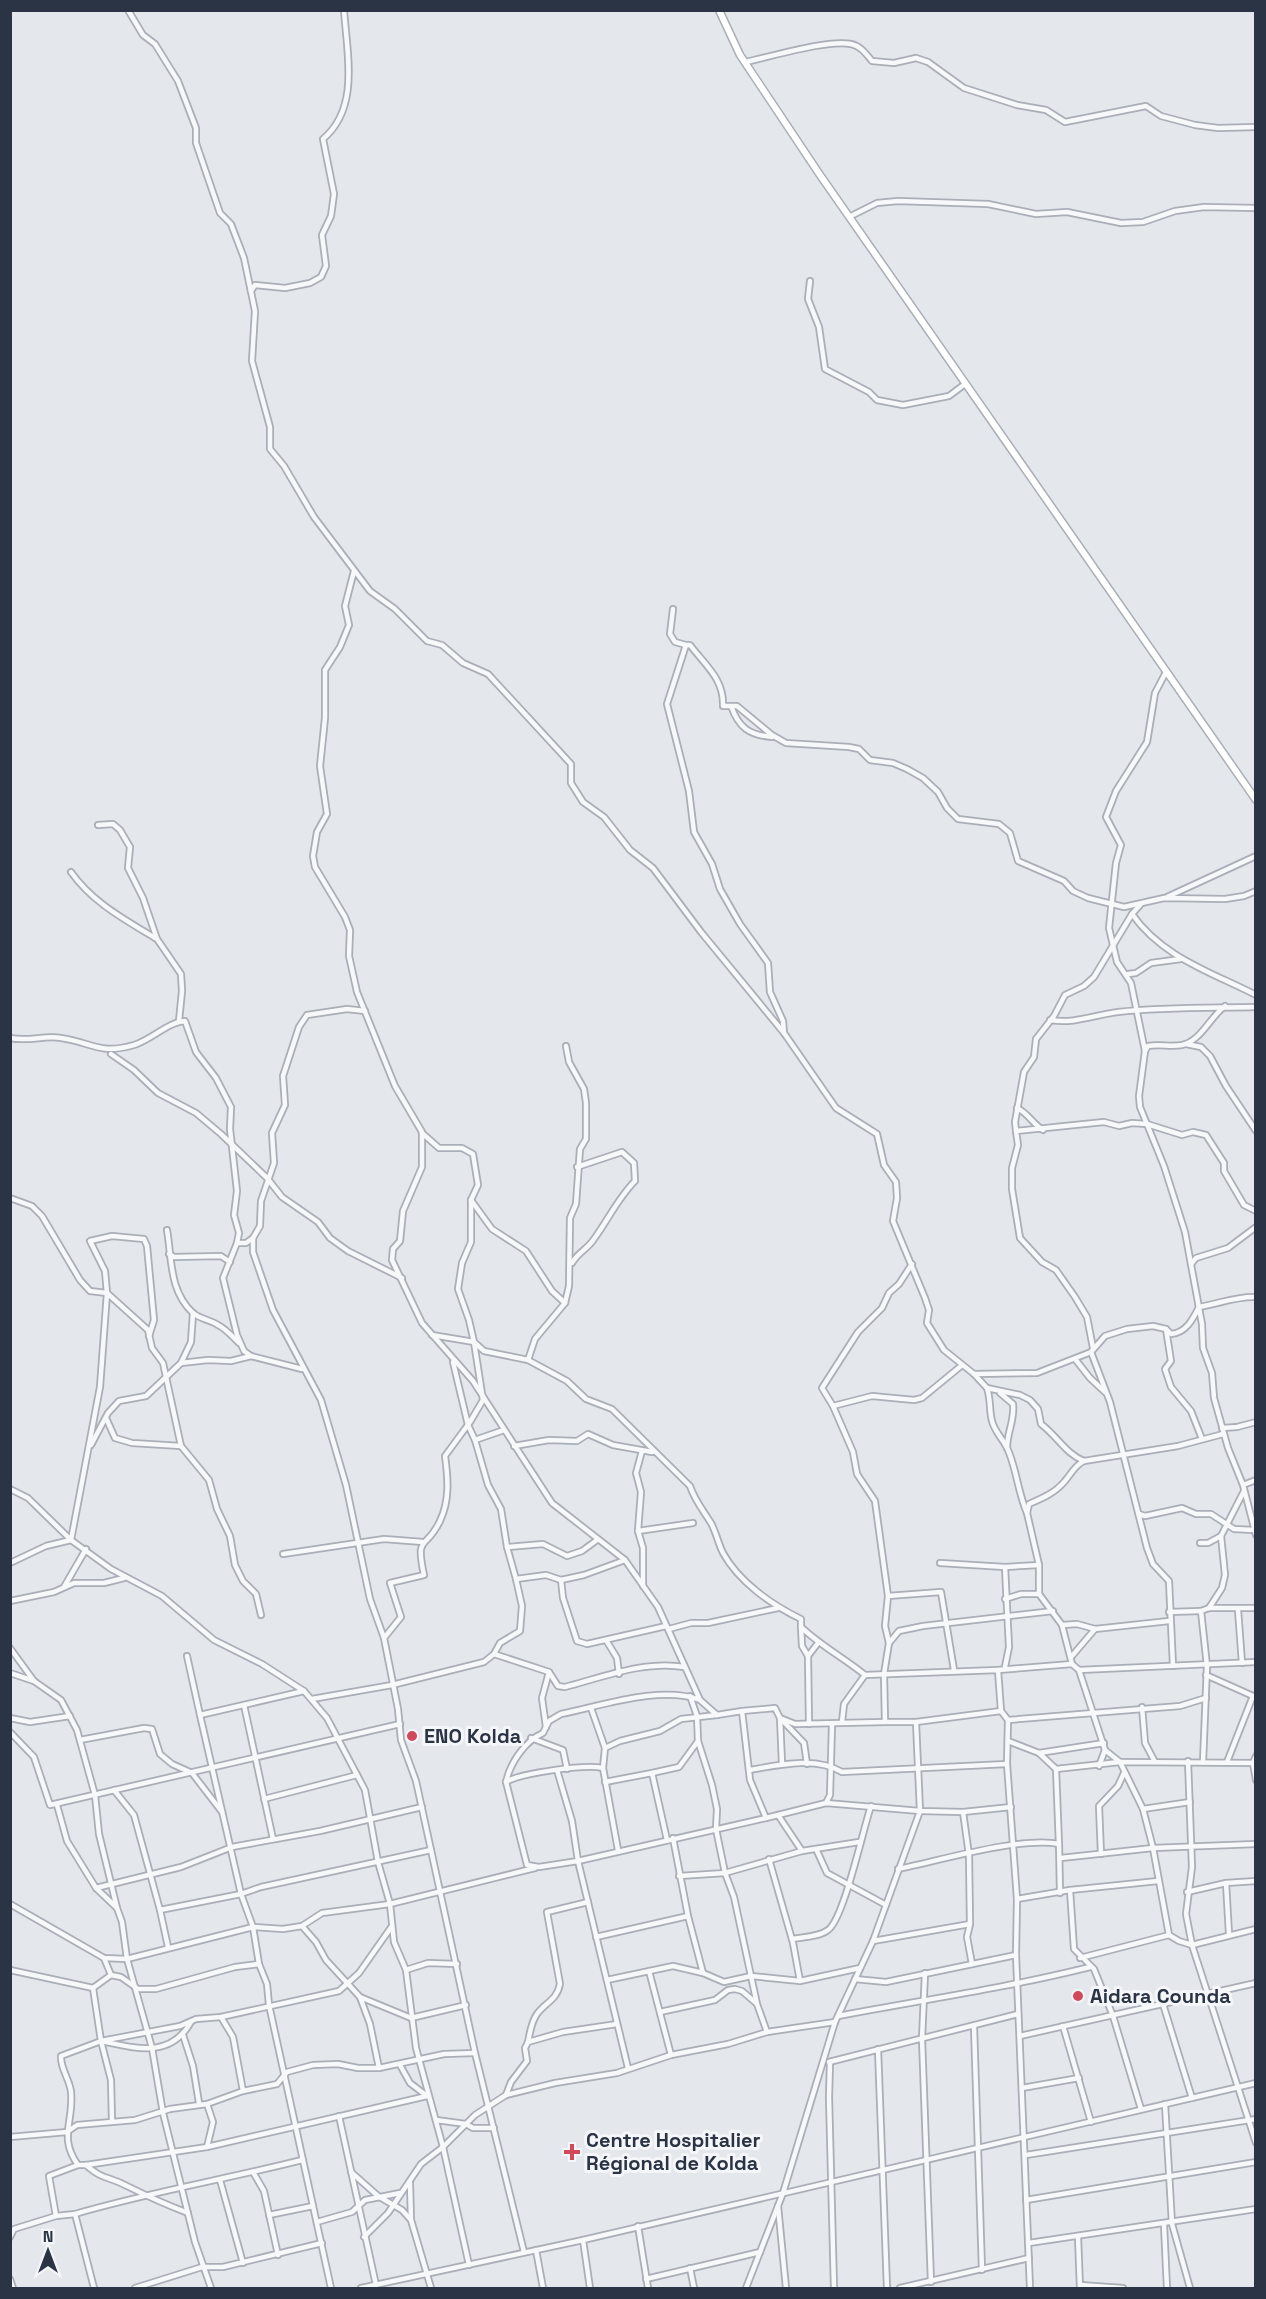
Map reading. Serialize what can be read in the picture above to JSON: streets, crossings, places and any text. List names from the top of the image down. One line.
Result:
{"places":{"other":["ENO Kolda","Aidara Counda"],"health":["Centre Hospitalier Régional de Kolda"]},"north":"top"}
